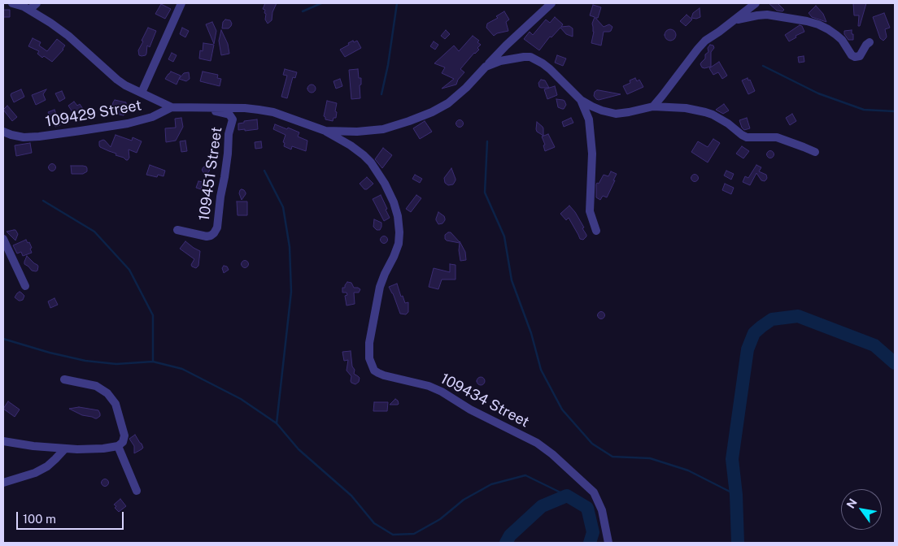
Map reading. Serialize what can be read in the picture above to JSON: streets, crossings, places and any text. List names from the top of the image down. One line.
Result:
{"streets":{"street":["109429 Street","109451 Street","109434 Street"]},"crossings":[["109429 Street","109451 Street"],["109429 Street","109434 Street"]],"scale_bar":"100 m","north":"top left"}
